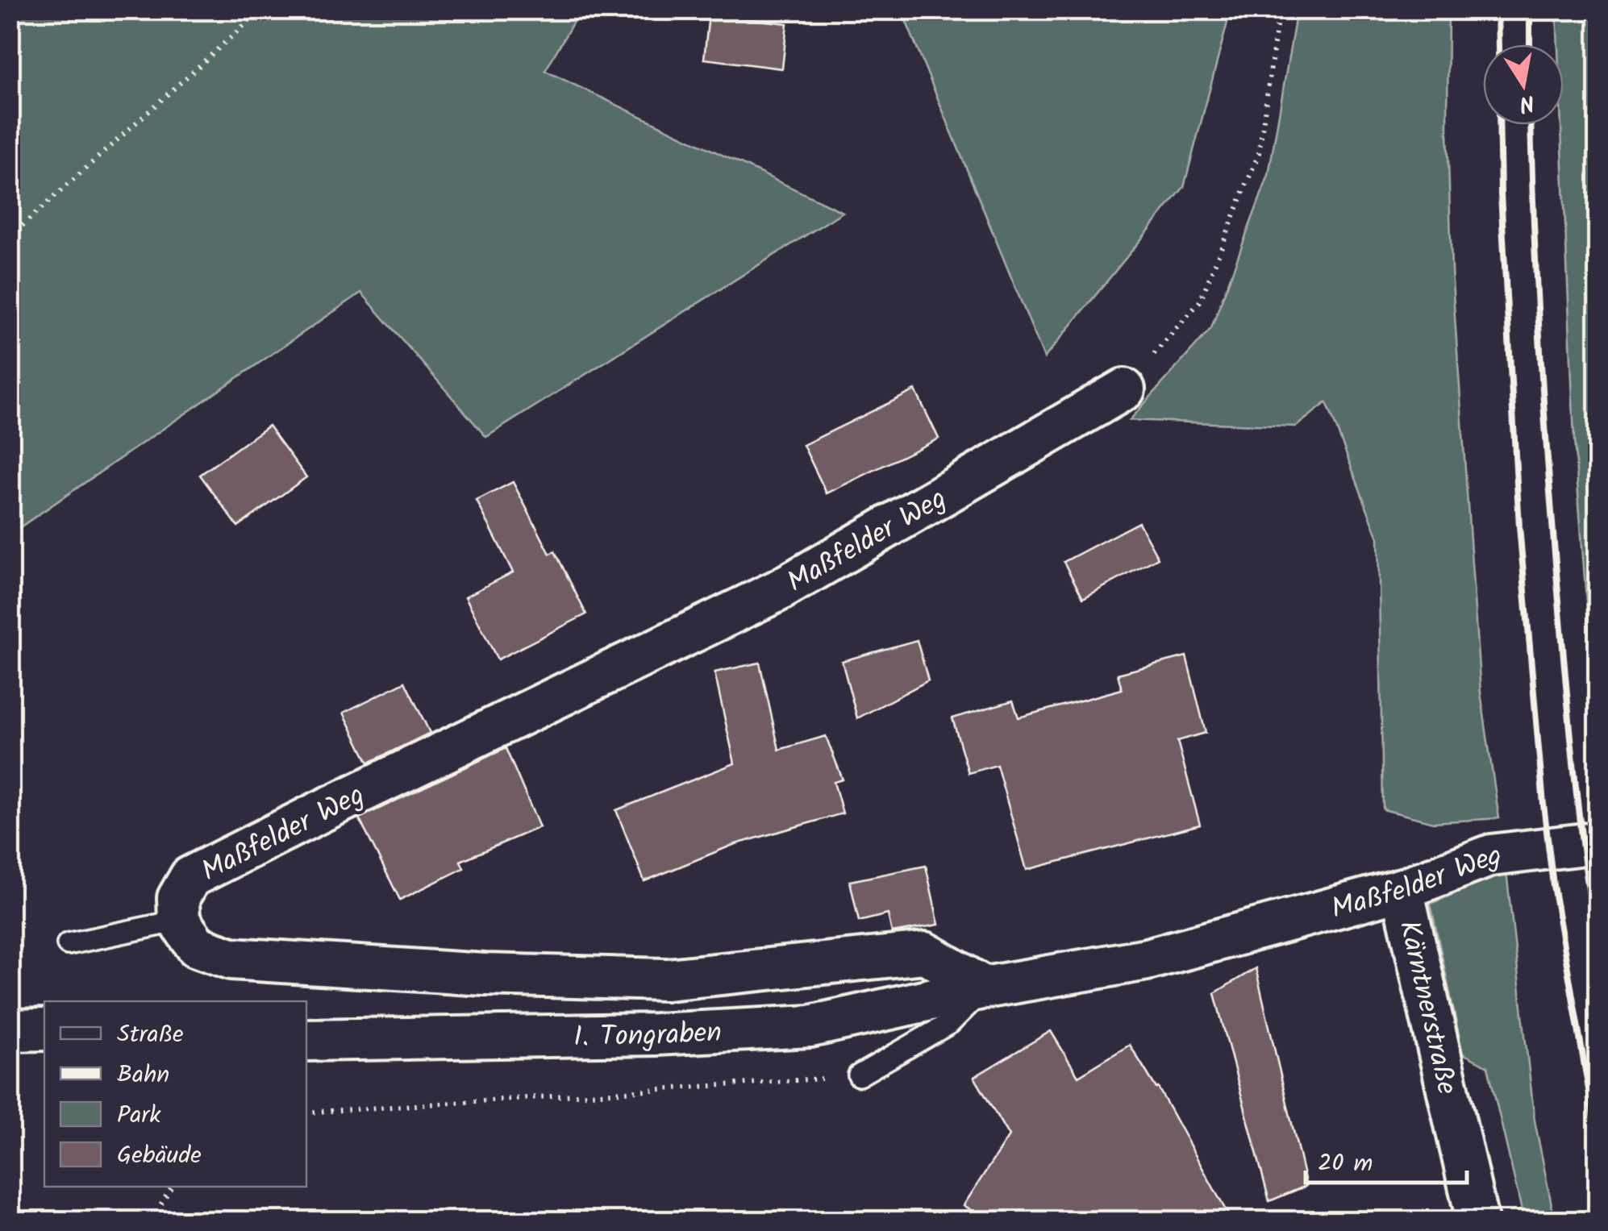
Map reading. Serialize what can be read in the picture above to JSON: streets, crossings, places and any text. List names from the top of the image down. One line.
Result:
{"streets":{"street":["Maßfelder Weg","Kärntnerstraße","I. Tongraben"]},"crossings":[["Maßfelder Weg","Kärntnerstraße"],["Maßfelder Weg","I. Tongraben"]],"legend":["Straße","Bahn","Park","Gebäude"],"scale_bar":"20 m","north":"bottom"}
